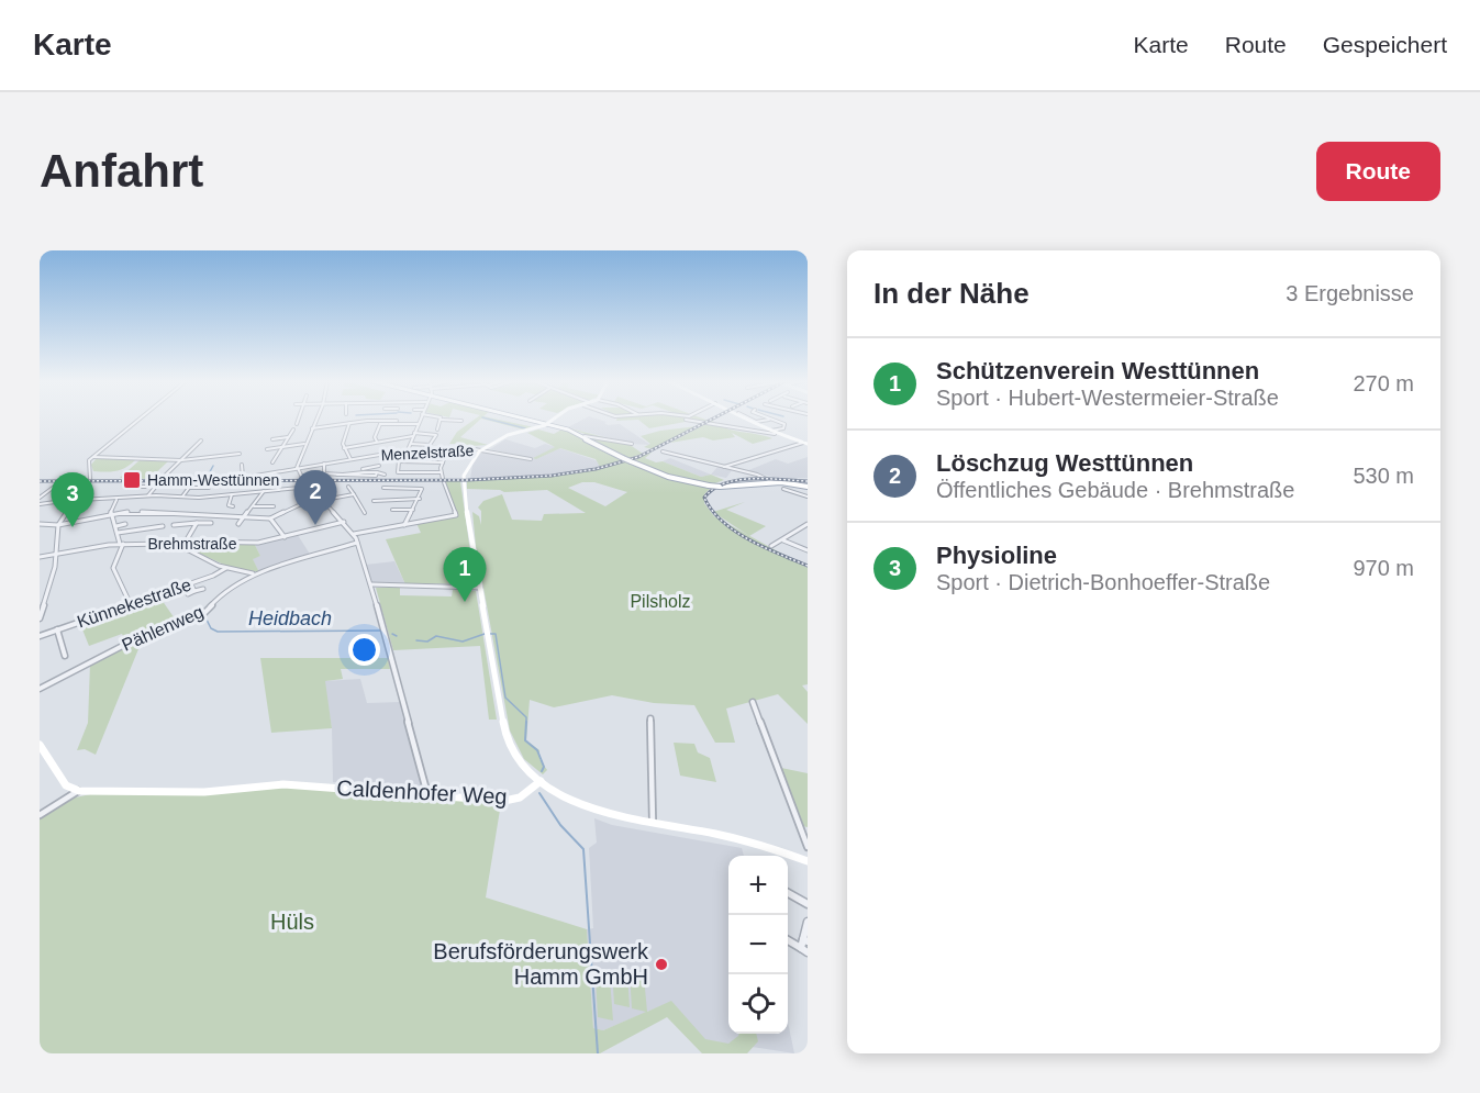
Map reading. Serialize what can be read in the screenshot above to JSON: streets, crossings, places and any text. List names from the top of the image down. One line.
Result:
{"streets":{"main road":["Caldenhofer Weg"],"street":["Menzelstraße","Brehmstraße","Künnekestraße","Pählenweg"]},"water":["Heidbach"],"parks":["Pilsholz","Hüls"],"places":{"transit":["Hamm-Westtünnen"],"other":["Berufsförderungswerk Hamm GmbH"]},"page":{"header":"Karte","nav":["Karte","Route","Gespeichert"],"buttons":"Route","title":"Anfahrt","heading":["In der Nähe","3 Ergebnisse"],"list":[{"mark":"1","name":"Schützenverein Westtünnen","note":"Sport · Hubert-Westermeier-Straße","value":"270 m"},{"mark":"2","name":"Löschzug Westtünnen","note":"Öffentliches Gebäude · Brehmstraße","value":"530 m"},{"mark":"3","name":"Physioline","note":"Sport · Dietrich-Bonhoeffer-Straße","value":"970 m"}],"pins":["2","3","1"],"map_buttons":["+","−"]}}
